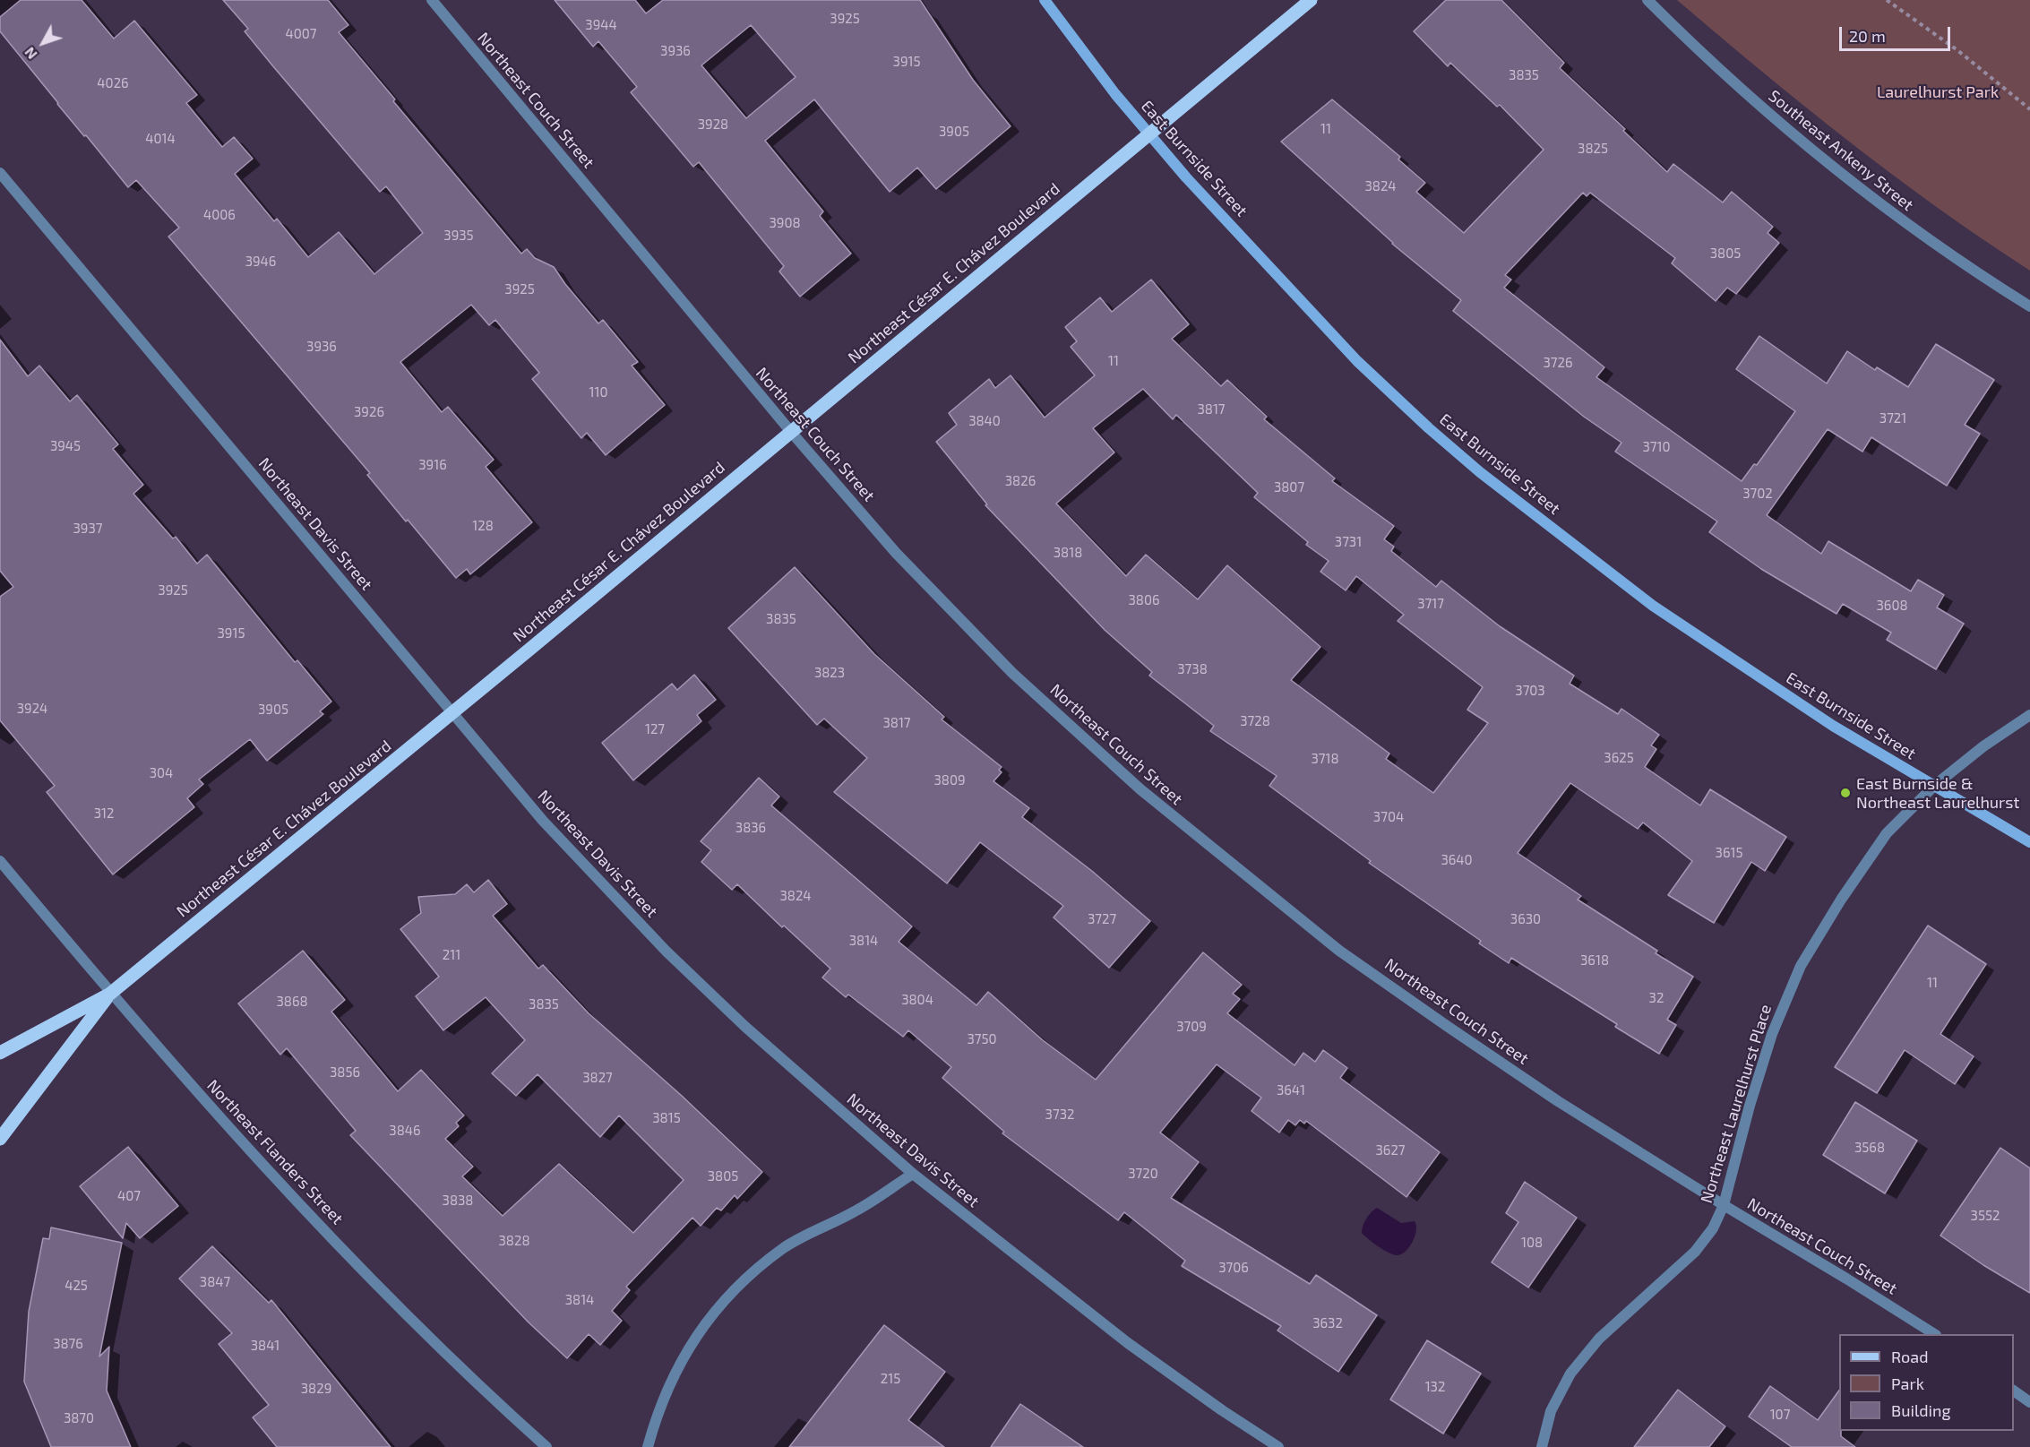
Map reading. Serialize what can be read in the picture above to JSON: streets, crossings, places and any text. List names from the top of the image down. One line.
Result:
{"streets":{"main road":["East Burnside Street","Northeast César E. Chávez Boulevard"],"street":["Northeast Couch Street","Southeast Ankeny Street","Northeast Davis Street","Northeast Laurelhurst Place","Northeast Flanders Street"]},"crossings":[["Northeast Couch Street","Northeast César E. Chávez Boulevard"],["Northeast Couch Street","Northeast Laurelhurst Place"],["East Burnside Street","Northeast César E. Chávez Boulevard"],["East Burnside Street","Northeast Laurelhurst Place"],["Northeast César E. Chávez Boulevard","Northeast Davis Street"],["Northeast César E. Chávez Boulevard","Northeast Flanders Street"]],"parks":["Laurelhurst Park"],"places":["East Burnside & Northeast Laurelhurst"],"house_numbers":["3925","3944","4007","3936","3915","3835","4026","3928","11","3905","4014","3825","3824","4006","3908","3935","3805","3946","3925","3936","11","3726","110","3817","3926","3721","3840","3945","3710","3916","3826","3807","3702","128","3937","3731","3818","3925","3806","3717","3608","3835","3915","3738","3823","3703","3924","3905","3728","3817","127","3625","3718","304","3809","312","3704","3836","3615","3640","3824","3727","3630","3814","211","3618","11","32","3804","3868","3835","3709","3750","3856","3827","3641","3732","3815","3846","3568","3627","3720","3805","407","3838","3552","3828","108","3706","3847","425","3814","3632","3876","3841","215","132","3829","107","3870"],"legend":["Road","Park","Building"],"scale_bar":"20 m","north":"bottom left"}
